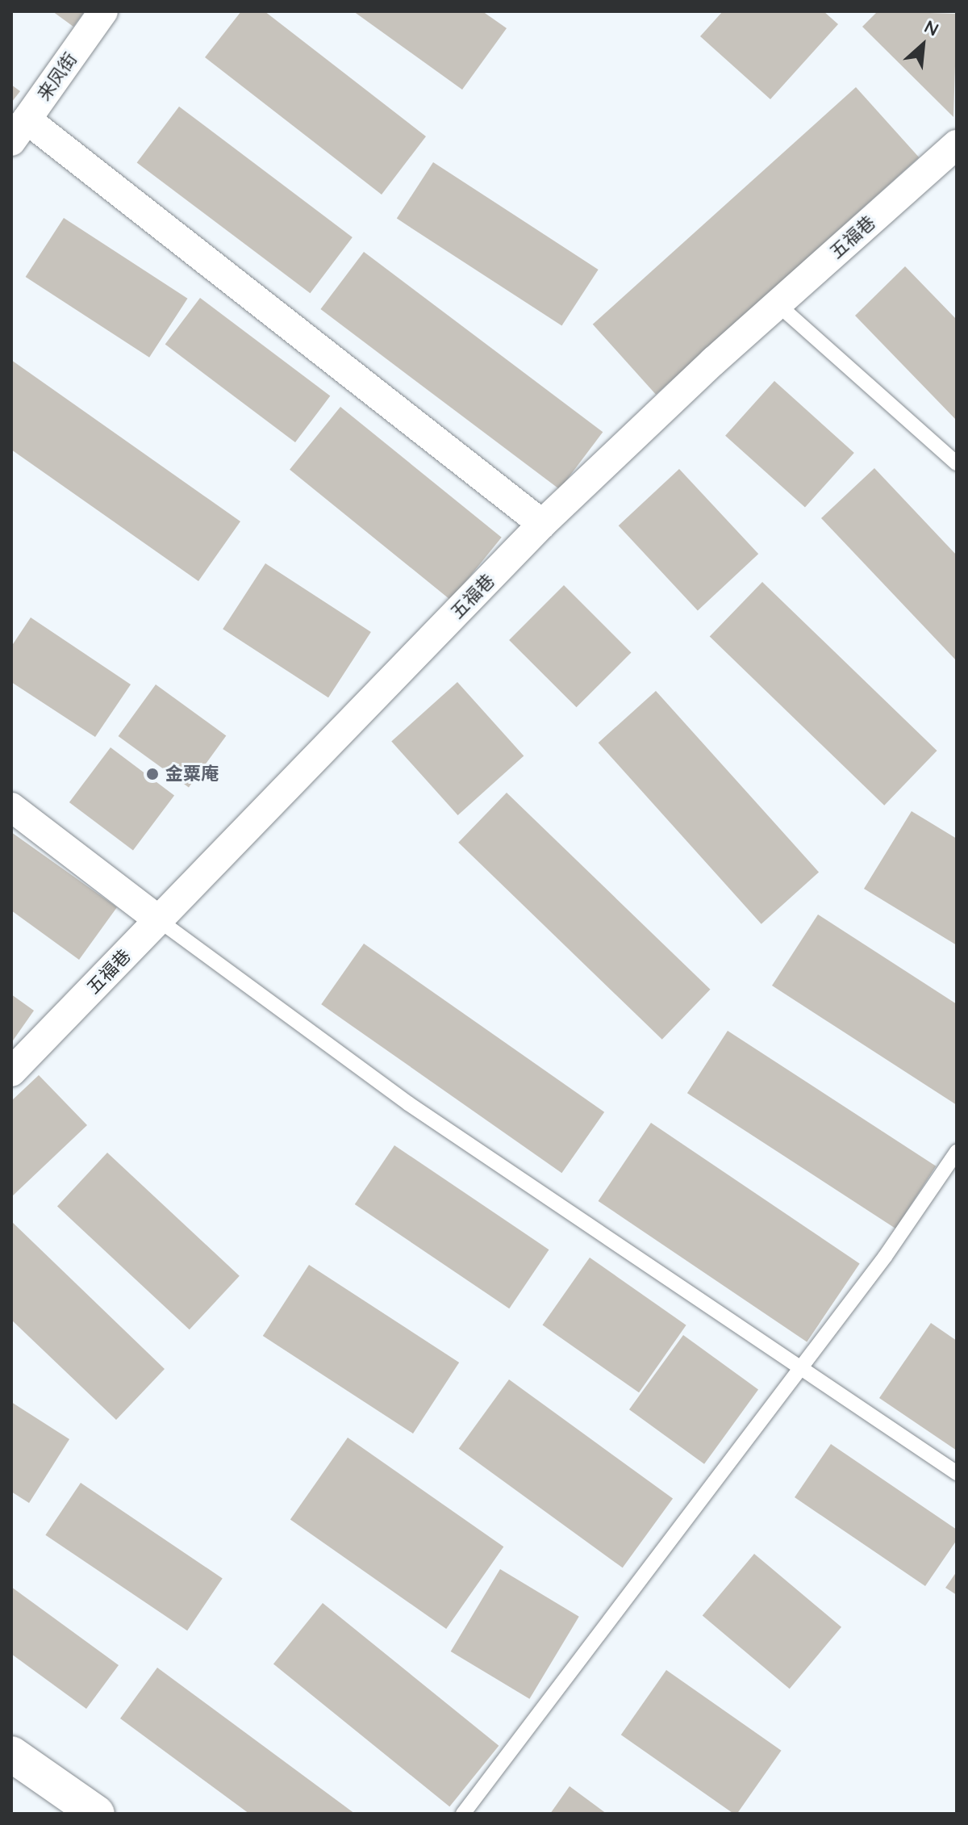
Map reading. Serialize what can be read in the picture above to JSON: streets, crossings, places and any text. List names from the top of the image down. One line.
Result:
{"streets":{"street":["来凤街","五福巷"]},"places":["金粟庵"],"north":"top right"}
